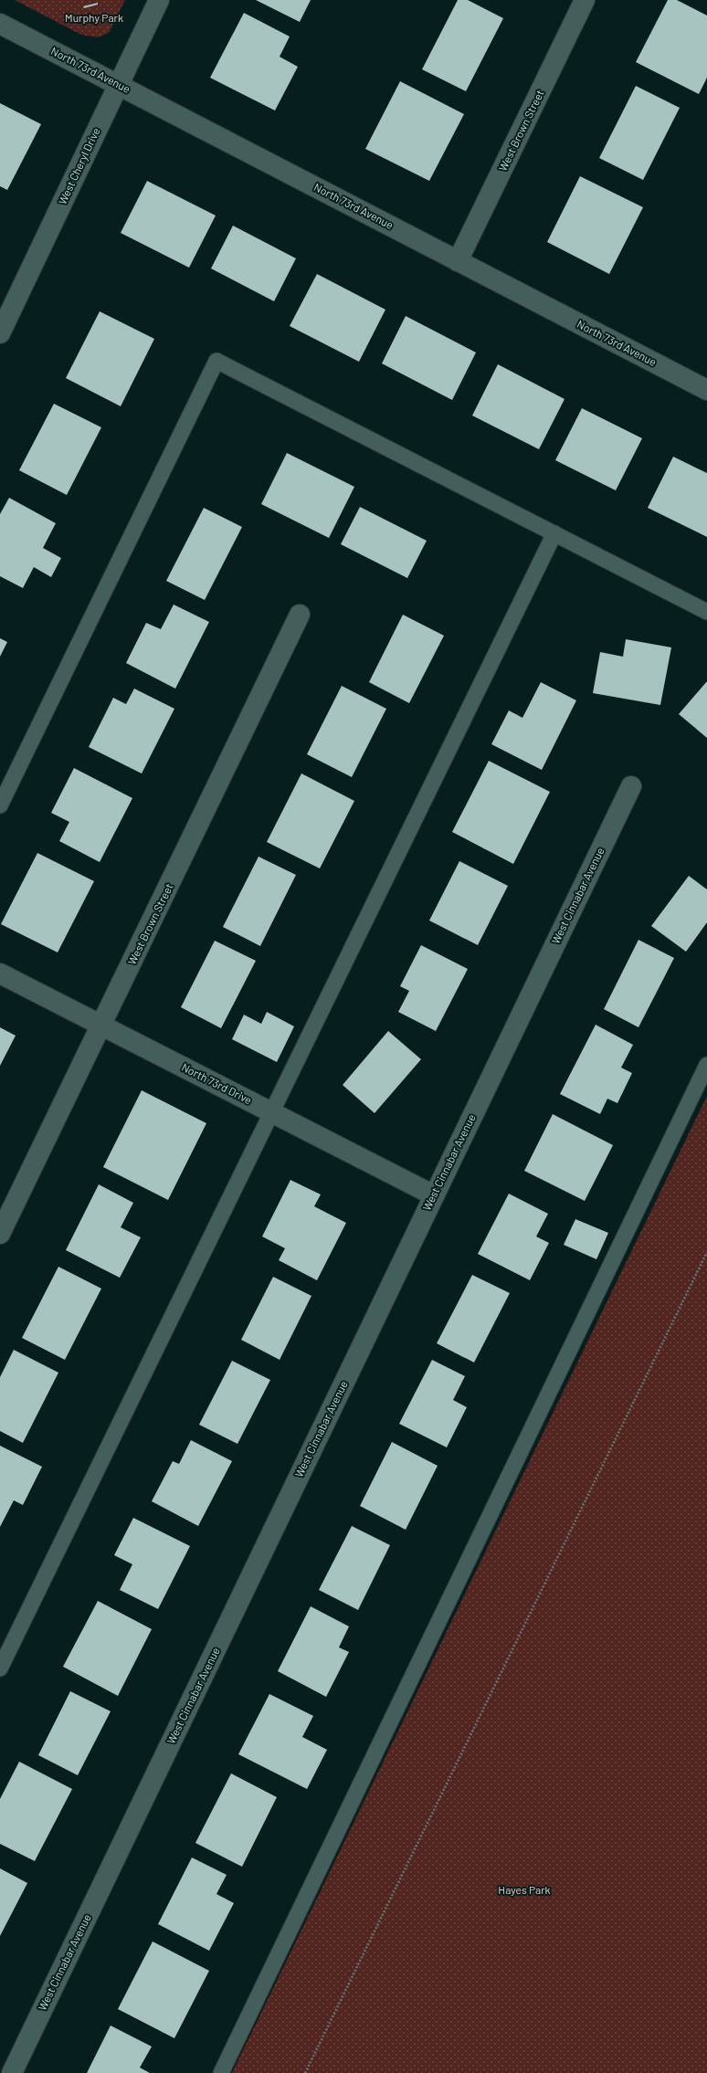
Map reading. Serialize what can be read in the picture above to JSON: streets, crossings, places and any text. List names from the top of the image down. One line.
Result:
{"streets":{"street":["North 73rd Avenue","West Brown Street","West Cheryl Drive","West Cinnabar Avenue","North 73rd Drive"]},"crossings":[["North 73rd Avenue","West Brown Street"],["North 73rd Avenue","West Cheryl Drive"],["West Brown Street","North 73rd Drive"],["West Cinnabar Avenue","North 73rd Drive"]],"parks":["Murphy Park","Hayes Park"]}
